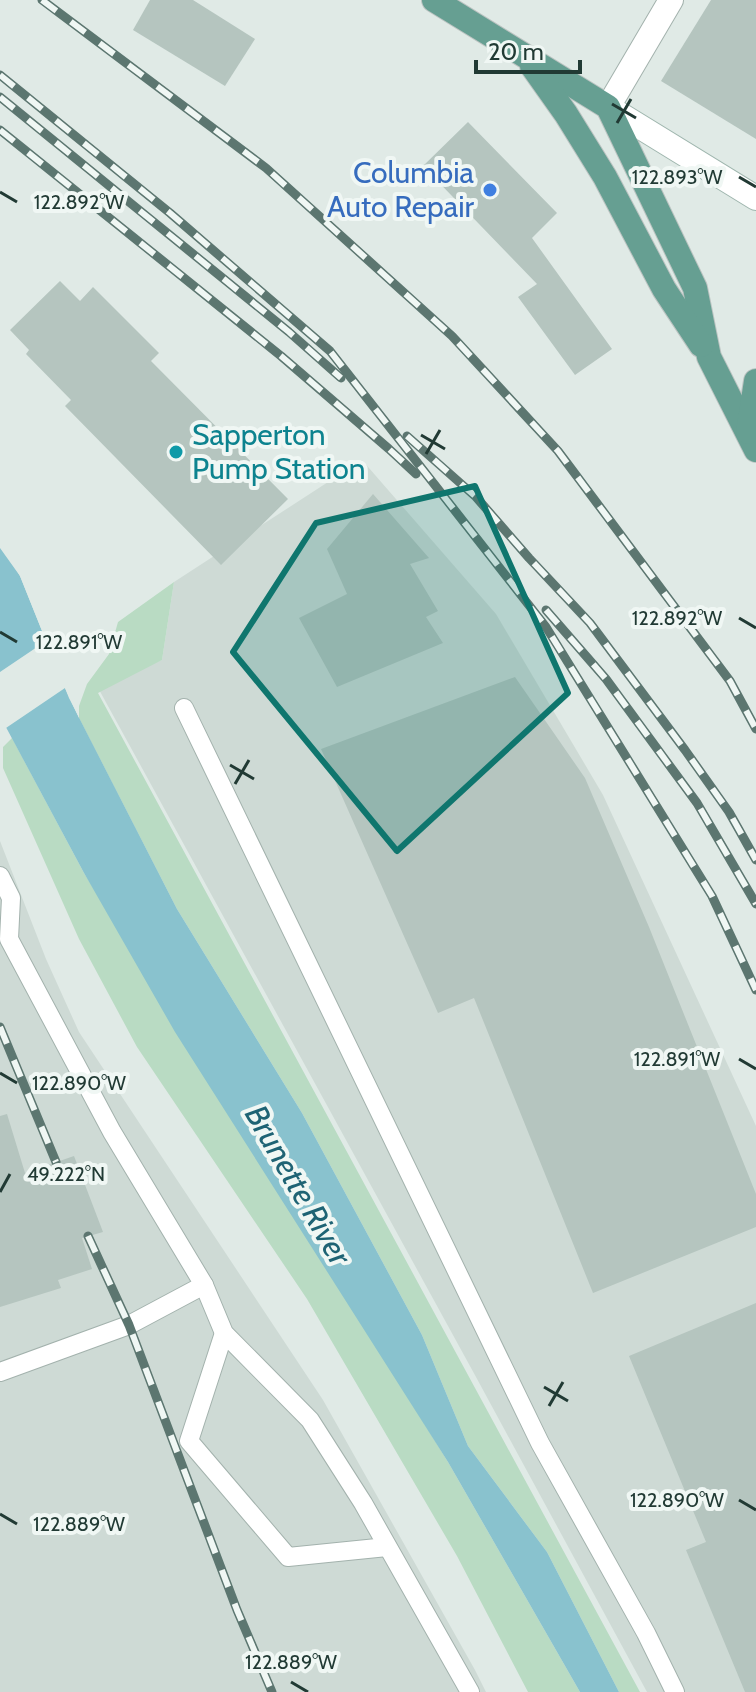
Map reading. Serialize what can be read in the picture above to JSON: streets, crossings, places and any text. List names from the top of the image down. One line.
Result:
{"water":["Brunette River"],"places":["Columbia Auto Repair","Sapperton Pump Station"],"scale_bar":"20 m","coordinates":["122.893°W","122.892°W","122.891°W","122.890°W","49.222°N","122.889°W"]}
